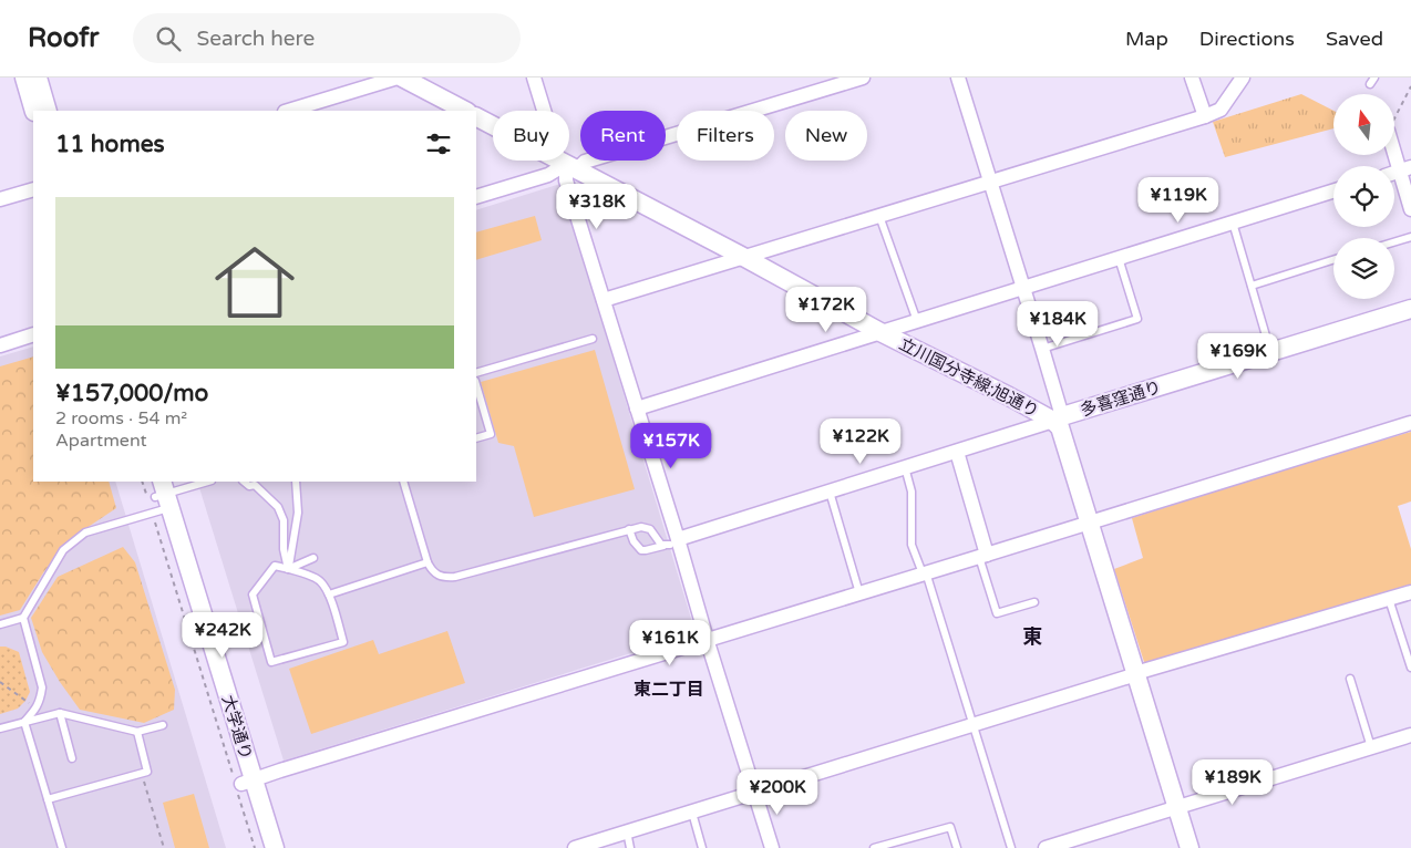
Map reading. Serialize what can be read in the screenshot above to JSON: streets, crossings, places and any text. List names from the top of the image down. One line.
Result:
{"streets":{"main road":["立川国分寺線;旭通り","多喜窪通り","大学通り"]},"crossings":[["立川国分寺線;旭通り","多喜窪通り"]],"districts":["東","東二丁目"],"north":"top","page":{"header":"Roofr","search":"Search here","nav":["Map","Directions","Saved"],"chip":["Buy","Rent","Filters","New"],"heading":"11 homes","price":["¥119K","¥318K","¥172K","¥184K","¥169K","¥122K","¥157K","¥242K","¥161K","¥189K","¥200K"],"list":[{"name":"¥157,000/mo","note":"2 rooms · 54 m² · Apartment"}]}}
